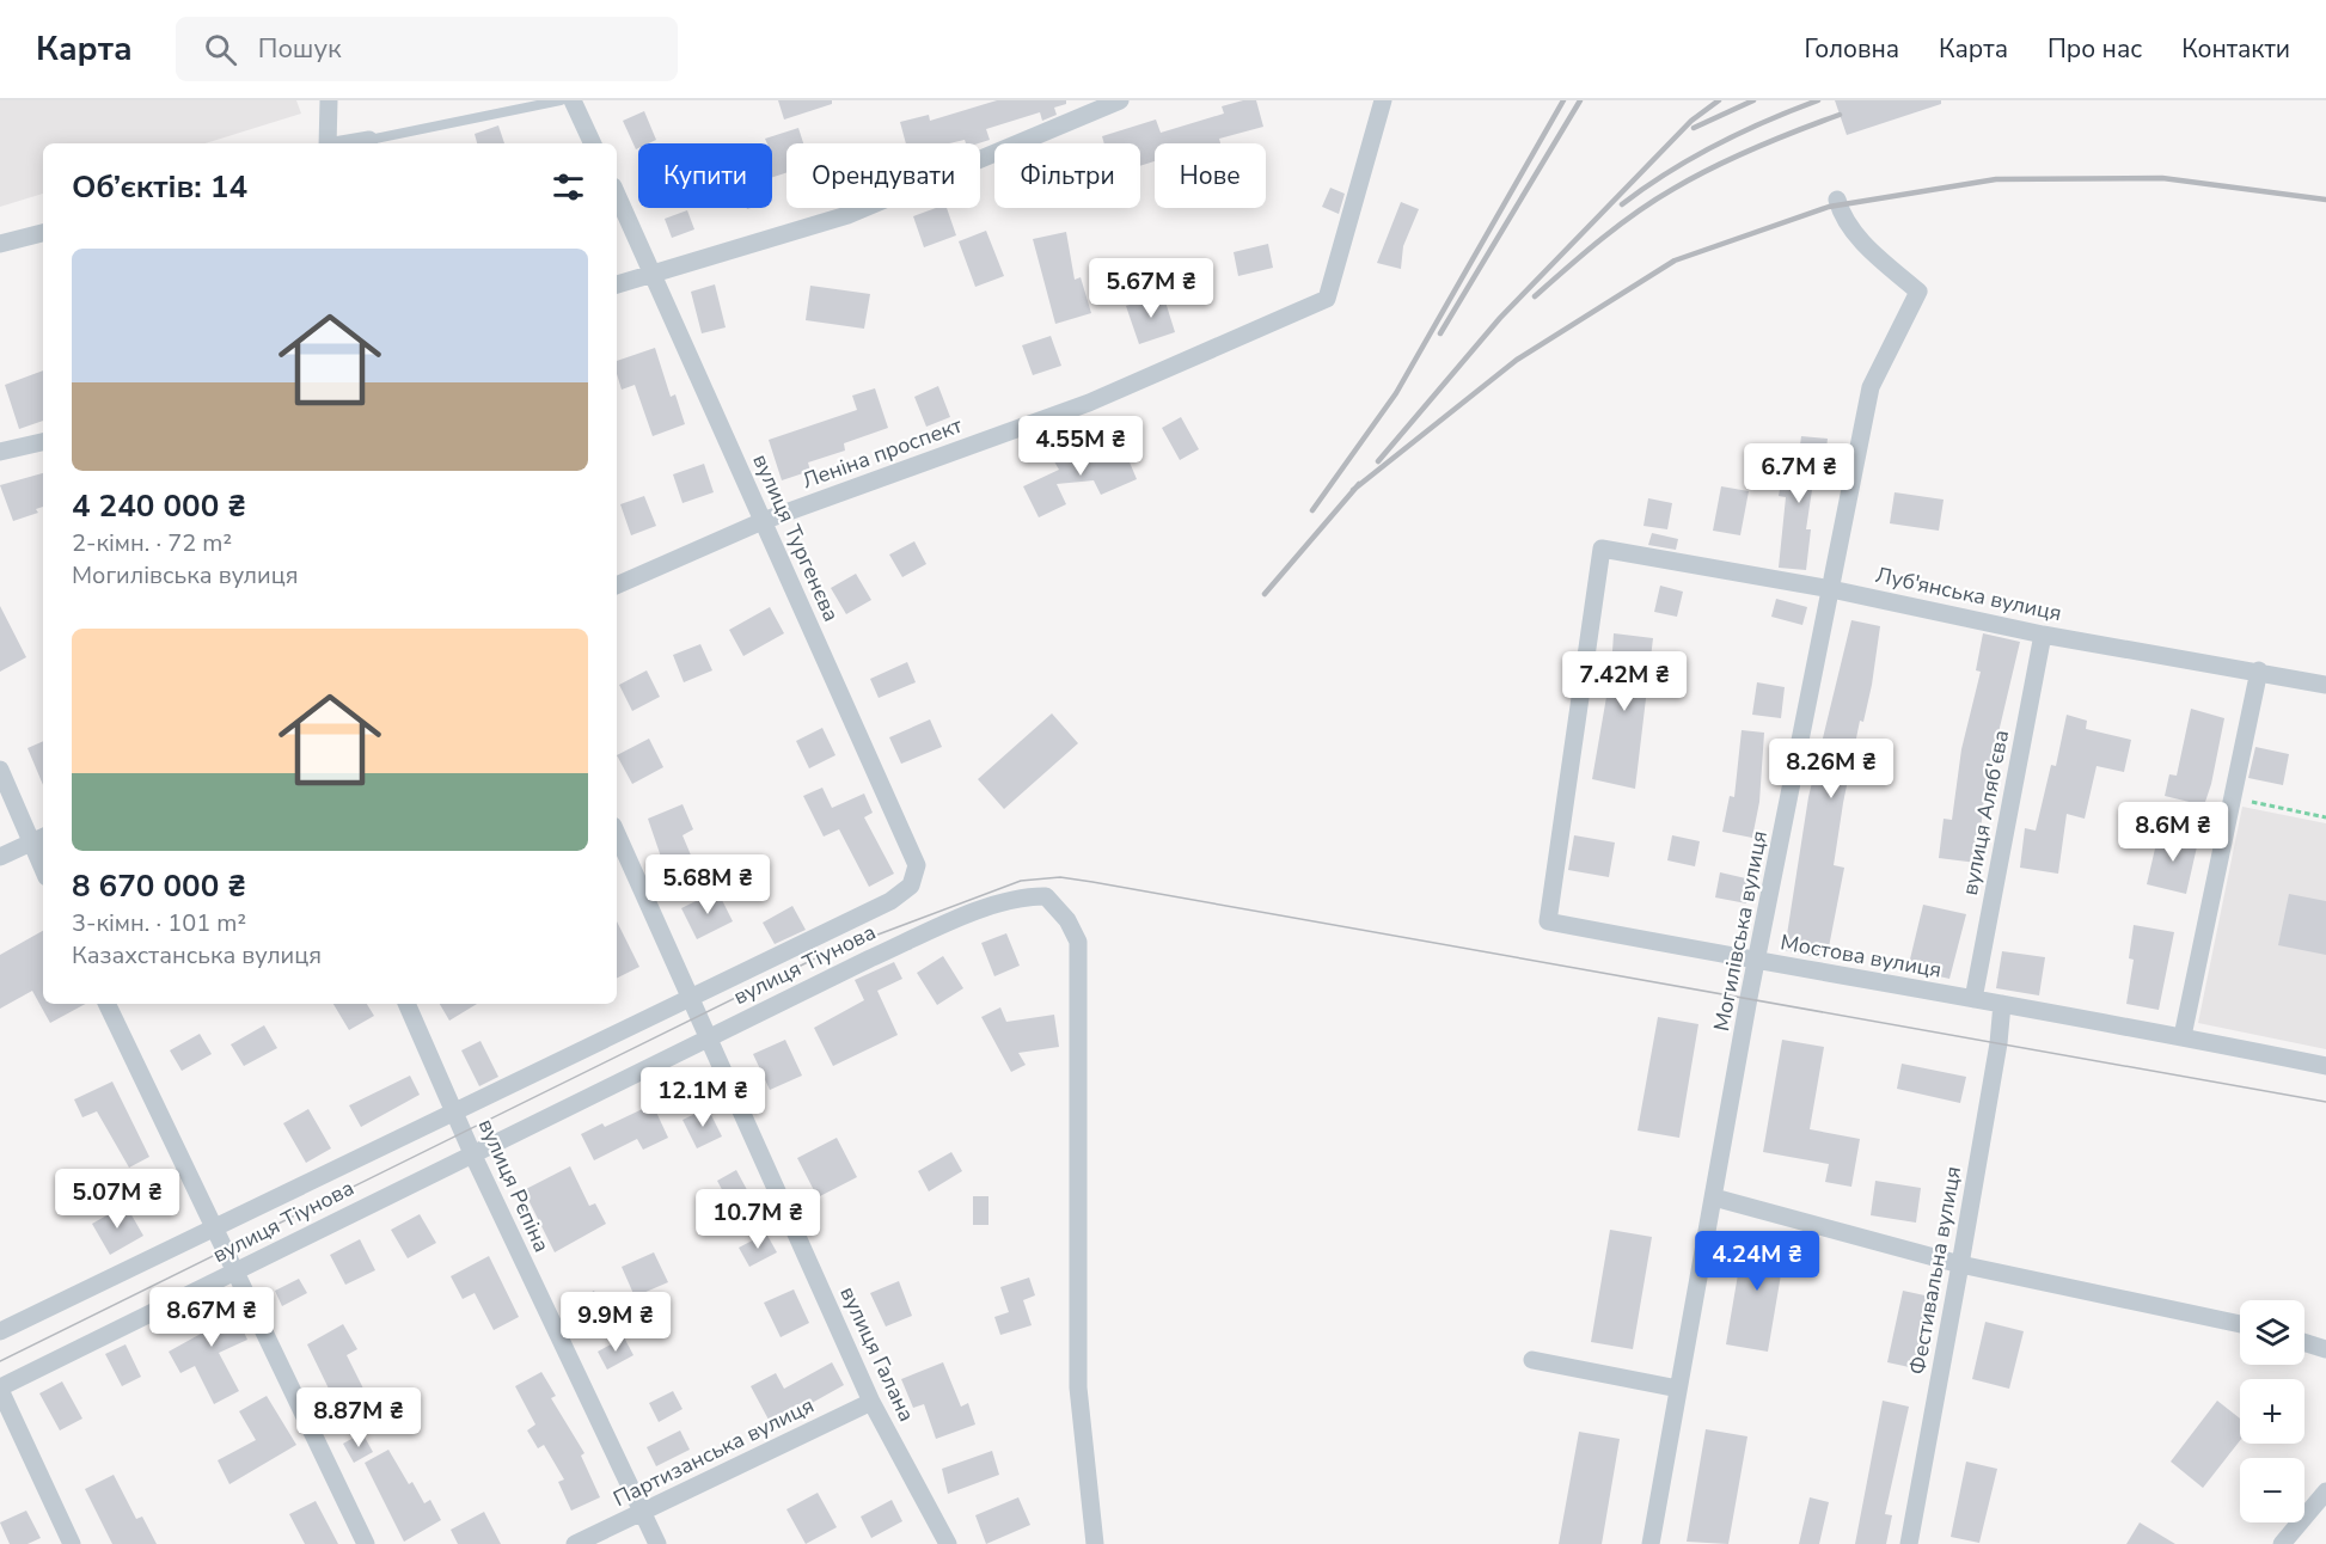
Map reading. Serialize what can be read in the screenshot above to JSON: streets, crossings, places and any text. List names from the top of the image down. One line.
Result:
{"streets":{"street":["Леніна проспект","вулиця Тургенєва","Луб'янська вулиця","вулиця Аляб'єва","Могилівська вулиця","Мостова вулиця","вулиця Тіунова","вулиця Рєпіна","Фестивальна вулиця","вулиця Галана","Партизанська вулиця"]},"crossings":[["Леніна проспект","вулиця Тургенєва"],["вулиця Тургенєва","вулиця Тіунова"],["Луб'янська вулиця","вулиця Аляб'єва"],["Луб'янська вулиця","Могилівська вулиця"],["Луб'янська вулиця","Мостова вулиця"],["вулиця Аляб'єва","Мостова вулиця"],["Могилівська вулиця","Мостова вулиця"],["Мостова вулиця","Фестивальна вулиця"],["вулиця Тіунова","вулиця Рєпіна"],["вулиця Тіунова","вулиця Галана"],["вулиця Рєпіна","Партизанська вулиця"],["вулиця Галана","Партизанська вулиця"]],"page":{"header":"Карта","search":"Пошук","nav":["Головна","Карта","Про нас","Контакти"],"chip":["Купити","Орендувати","Фільтри","Нове"],"heading":"Об’єктів: 14","list":[{"name":"4 240 000 ₴","note":"2-кімн. · 72 m² · Могилівська вулиця"},{"name":"8 670 000 ₴","note":"3-кімн. · 101 m² · Казахстанська вулиця"}],"price":["5.67M ₴","4.55M ₴","6.7M ₴","7.42M ₴","8.26M ₴","8.6M ₴","5.68M ₴","12.1M ₴","5.07M ₴","10.7M ₴","4.24M ₴","8.67M ₴","9.9M ₴","8.87M ₴"],"map_buttons":["+","−"]}}
